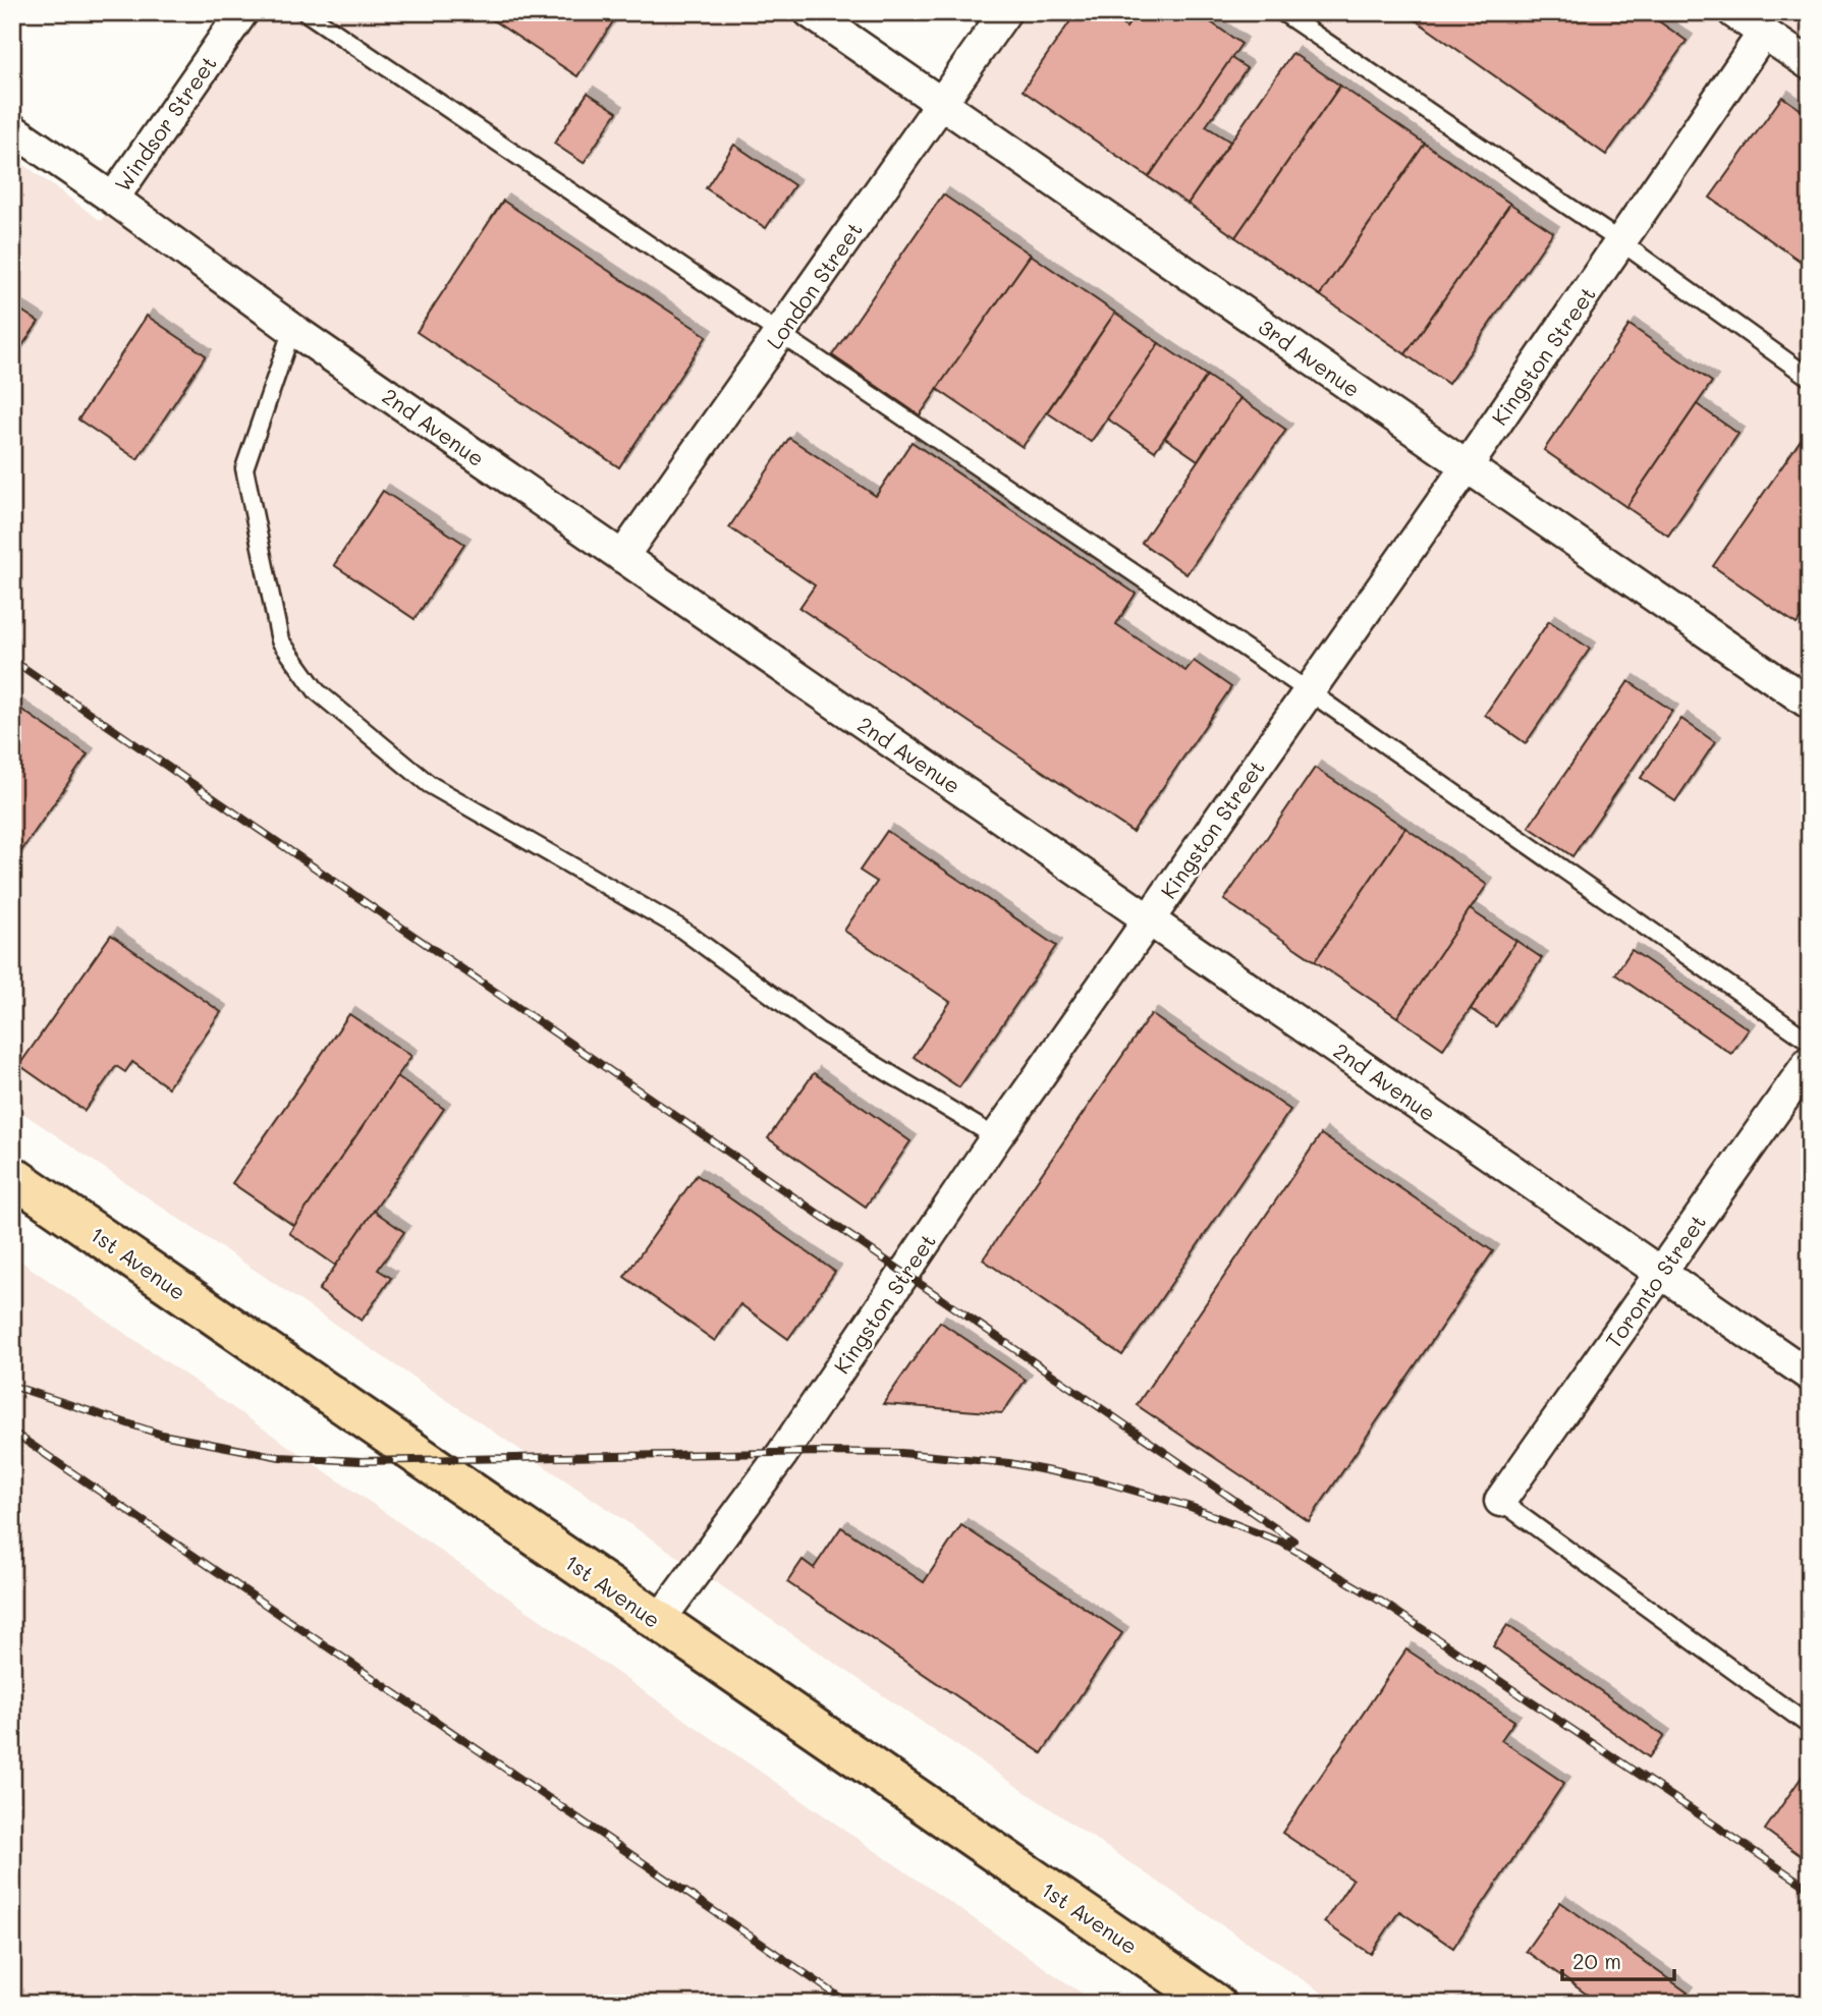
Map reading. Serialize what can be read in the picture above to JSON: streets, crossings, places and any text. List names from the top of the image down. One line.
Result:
{"streets":{"highway":["1st Avenue"],"street":["Windsor Street","London Street","Kingston Street","3rd Avenue","2nd Avenue","Toronto Street"]},"crossings":[["Windsor Street","2nd Avenue"],["London Street","3rd Avenue"],["London Street","2nd Avenue"],["Kingston Street","3rd Avenue"],["Kingston Street","2nd Avenue"],["Kingston Street","1st Avenue"],["2nd Avenue","Toronto Street"]],"scale_bar":"20 m"}
